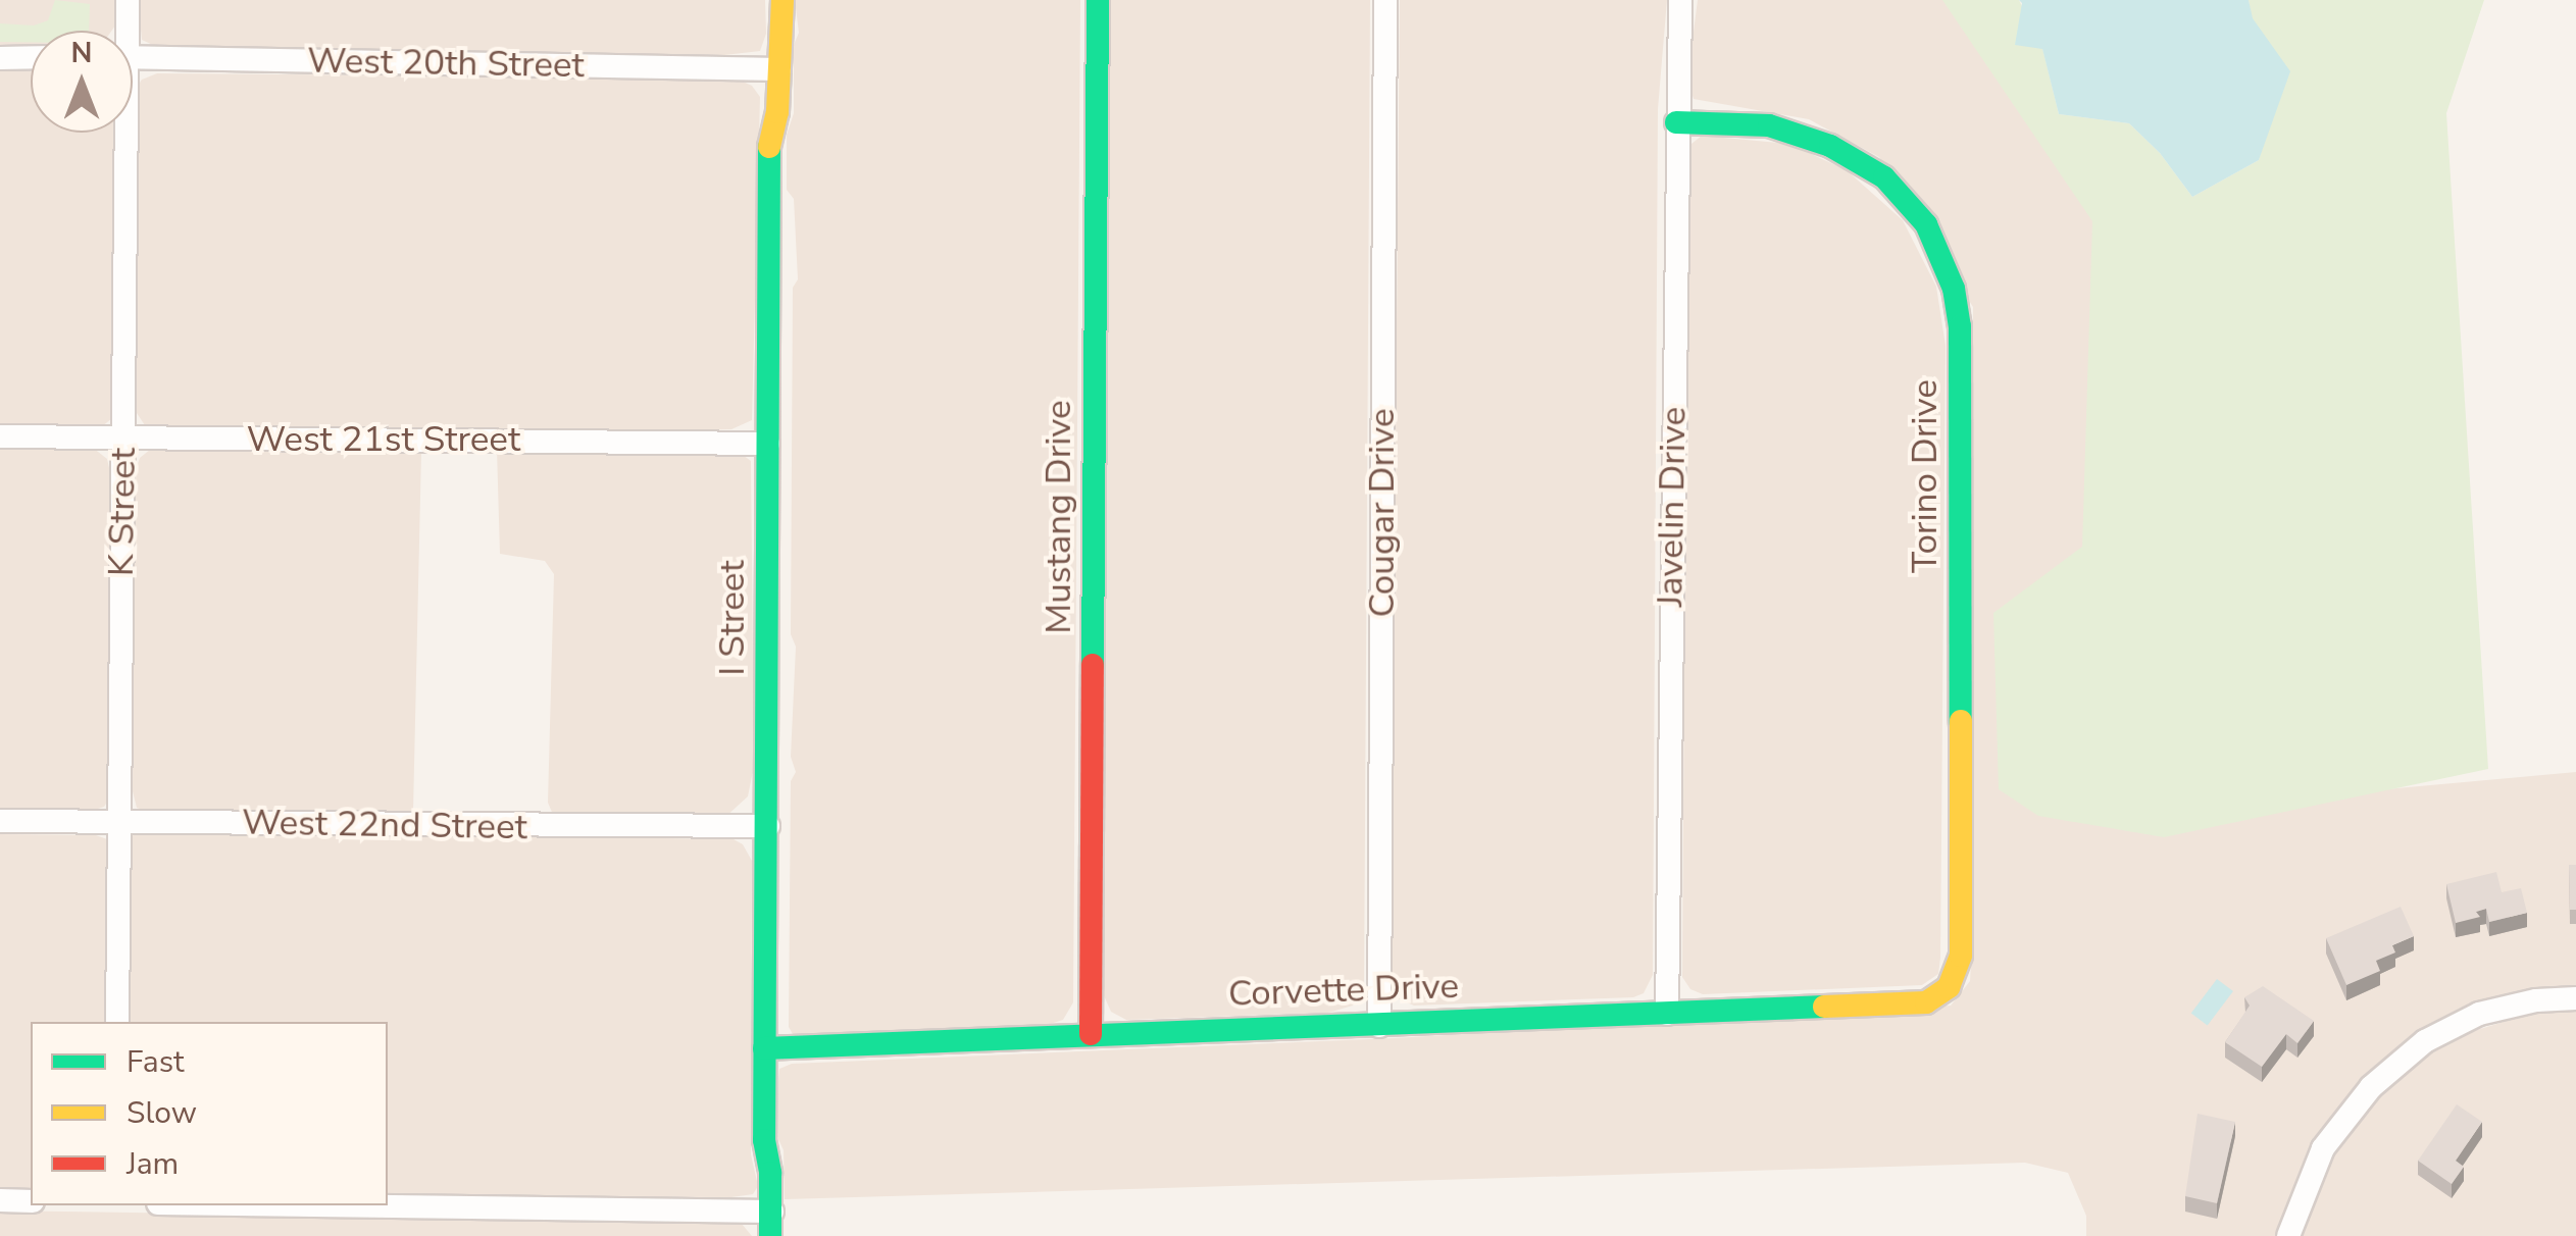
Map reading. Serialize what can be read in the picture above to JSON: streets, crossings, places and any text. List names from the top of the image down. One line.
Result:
{"streets":{"street":["West 20th Street","West 21st Street","Torino Drive","Javelin Drive","K Street","Cougar Drive","Mustang Drive","I Street","West 22nd Street","Corvette Drive"]},"crossings":[["West 20th Street","I Street"],["West 21st Street","K Street"],["West 21st Street","I Street"],["Torino Drive","Javelin Drive"],["Torino Drive","Corvette Drive"],["Javelin Drive","Corvette Drive"],["K Street","West 22nd Street"],["Cougar Drive","Corvette Drive"],["Mustang Drive","Corvette Drive"],["I Street","West 22nd Street"],["I Street","Corvette Drive"]],"legend":["Fast","Slow","Jam"],"north":"top"}
